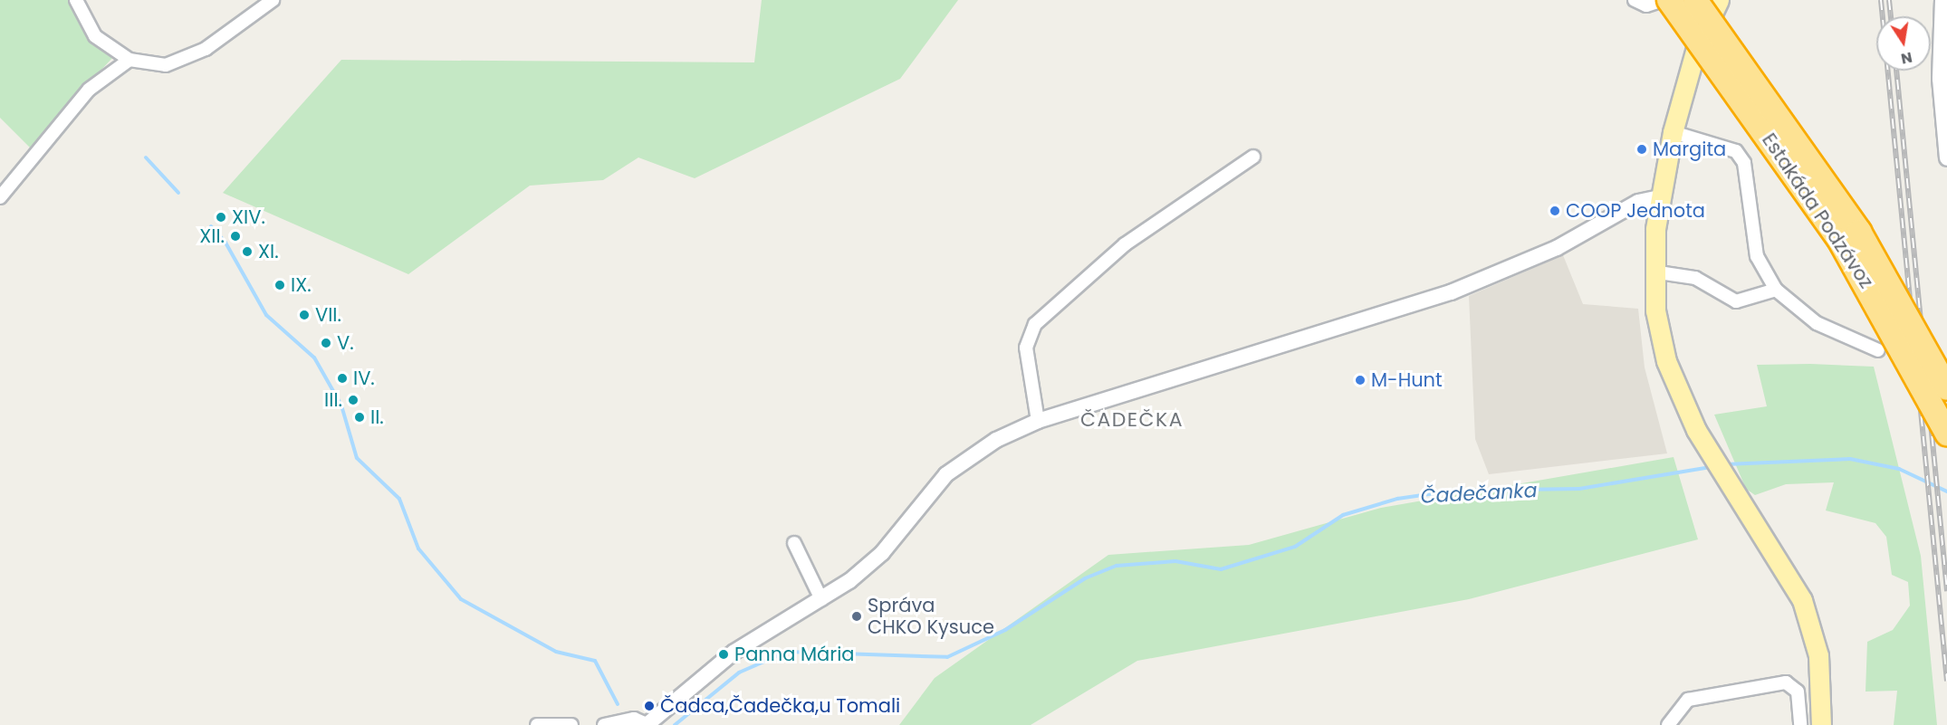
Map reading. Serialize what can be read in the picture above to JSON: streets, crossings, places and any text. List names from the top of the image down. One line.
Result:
{"streets":{"highway":["Estakáda Podzávoz"]},"districts":["ČADEČKA"],"water":["Čadečanka"],"places":["Margita","COOP Jednota","XIV.","XII.","XI.","IX.","VII.","V.","IV.","M-Hunt","III.","II.","Správa CHKO Kysuce","Panna Mária","Čadca,Čadečka,u Tomali"],"north":"bottom"}
